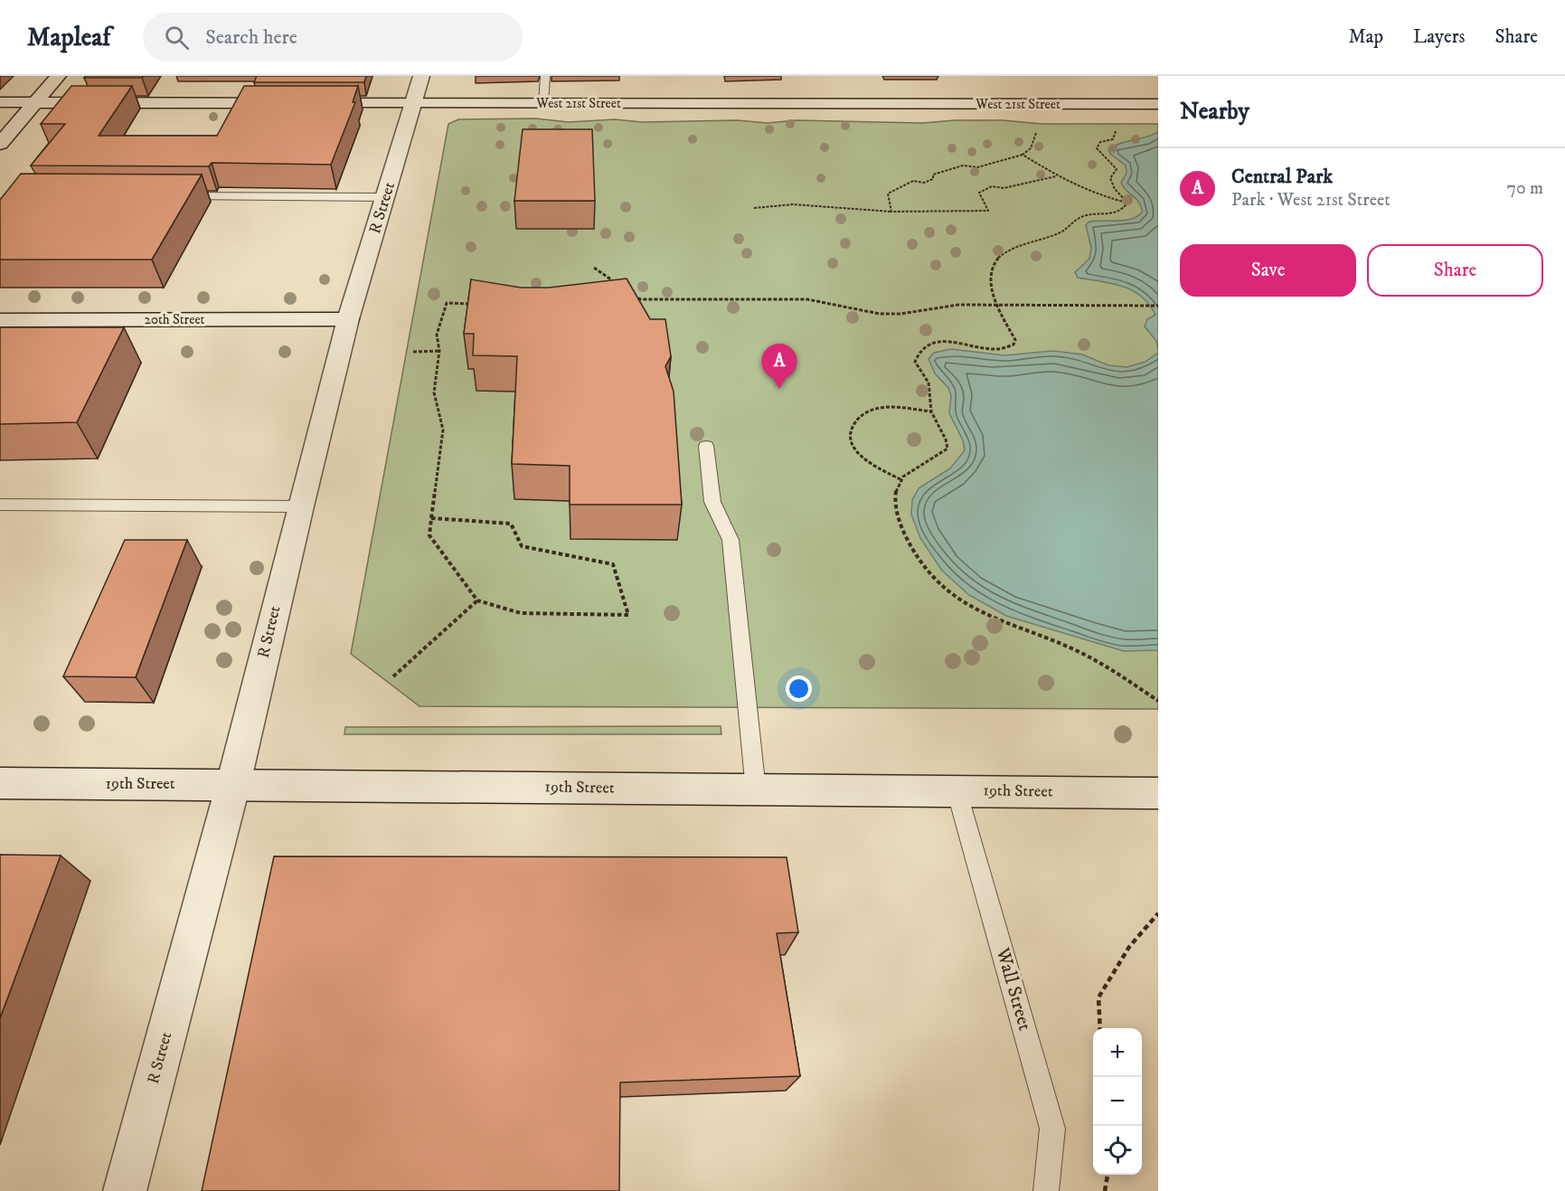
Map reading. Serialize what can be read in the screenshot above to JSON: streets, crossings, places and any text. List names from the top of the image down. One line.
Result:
{"streets":{"street":["West 21st Street","R Street","20th Street","19th Street"],"lane":["Wall Street"]},"crossings":[["West 21st Street","R Street"],["R Street","20th Street"],["R Street","19th Street"],["19th Street","Wall Street"]],"page":{"header":"Mapleaf","search":"Search here","nav":["Map","Layers","Share"],"heading":"Nearby","list":[{"mark":"A","name":"Central Park","note":"Park · West 21st Street","value":"70 m"}],"buttons":["Save","Share"],"pins":"A","map_buttons":["+","−"]}}
